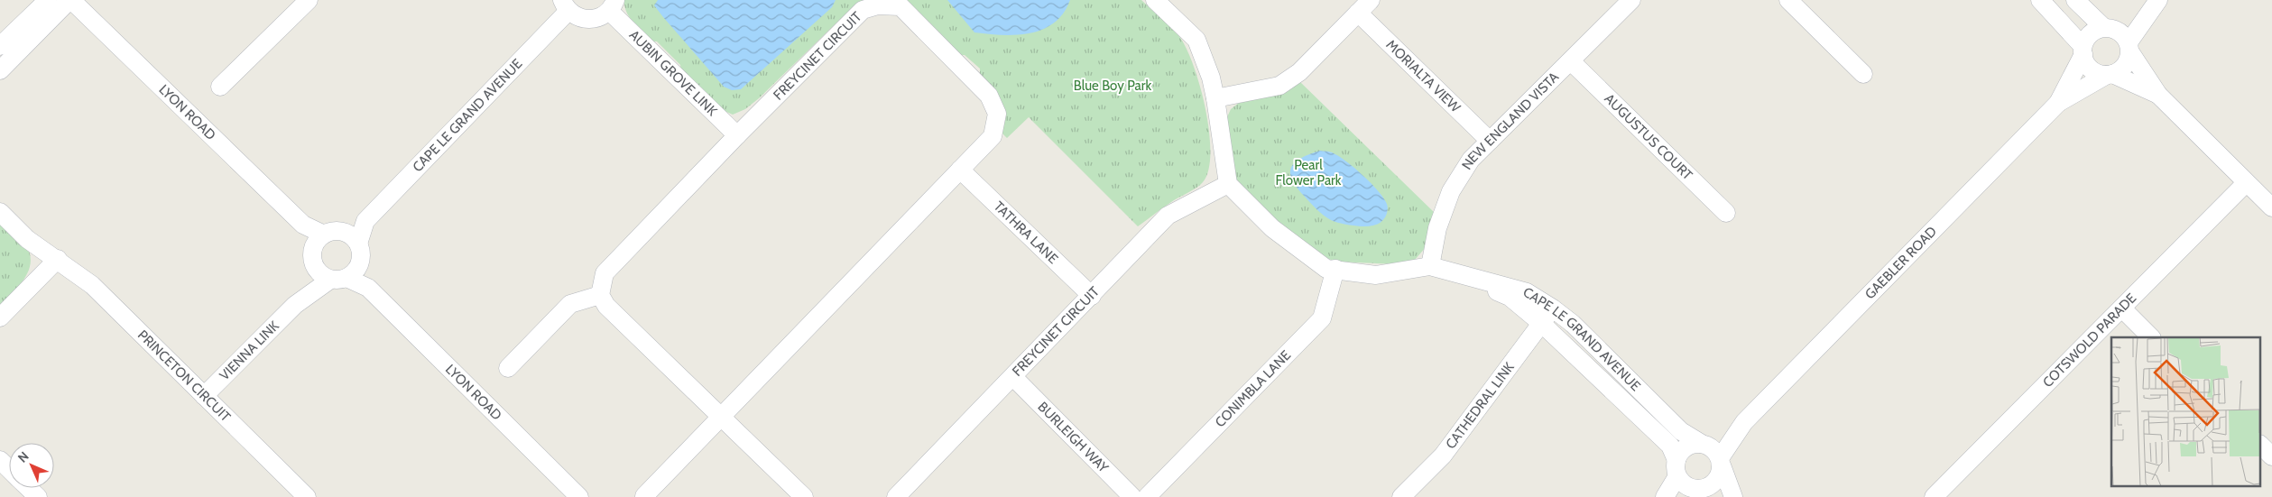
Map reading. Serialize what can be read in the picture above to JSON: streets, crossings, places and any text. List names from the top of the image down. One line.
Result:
{"streets":{"street":["FREYCINET CIRCUIT","AUBIN GROVE LINK","MORIALTA VIEW","LYON ROAD","CAPE LE GRAND AVENUE","NEW ENGLAND VISTA","AUGUSTUS COURT","TATHRA LANE","GAEBLER ROAD","COTSWOLD PARADE","VIENNA LINK","PRINCETON CIRCUIT","CONIMBLA LANE","CATHEDRAL LINK","BURLEIGH WAY"]},"crossings":[["FREYCINET CIRCUIT","AUBIN GROVE LINK"],["FREYCINET CIRCUIT","CAPE LE GRAND AVENUE"],["FREYCINET CIRCUIT","TATHRA LANE"],["FREYCINET CIRCUIT","BURLEIGH WAY"],["MORIALTA VIEW","NEW ENGLAND VISTA"],["LYON ROAD","CAPE LE GRAND AVENUE"],["LYON ROAD","VIENNA LINK"],["CAPE LE GRAND AVENUE","NEW ENGLAND VISTA"],["CAPE LE GRAND AVENUE","GAEBLER ROAD"],["CAPE LE GRAND AVENUE","VIENNA LINK"],["CAPE LE GRAND AVENUE","CONIMBLA LANE"],["CAPE LE GRAND AVENUE","CATHEDRAL LINK"],["NEW ENGLAND VISTA","AUGUSTUS COURT"],["VIENNA LINK","PRINCETON CIRCUIT"]],"parks":["Blue Boy Park","Pearl Flower Park"],"north":"top left"}
